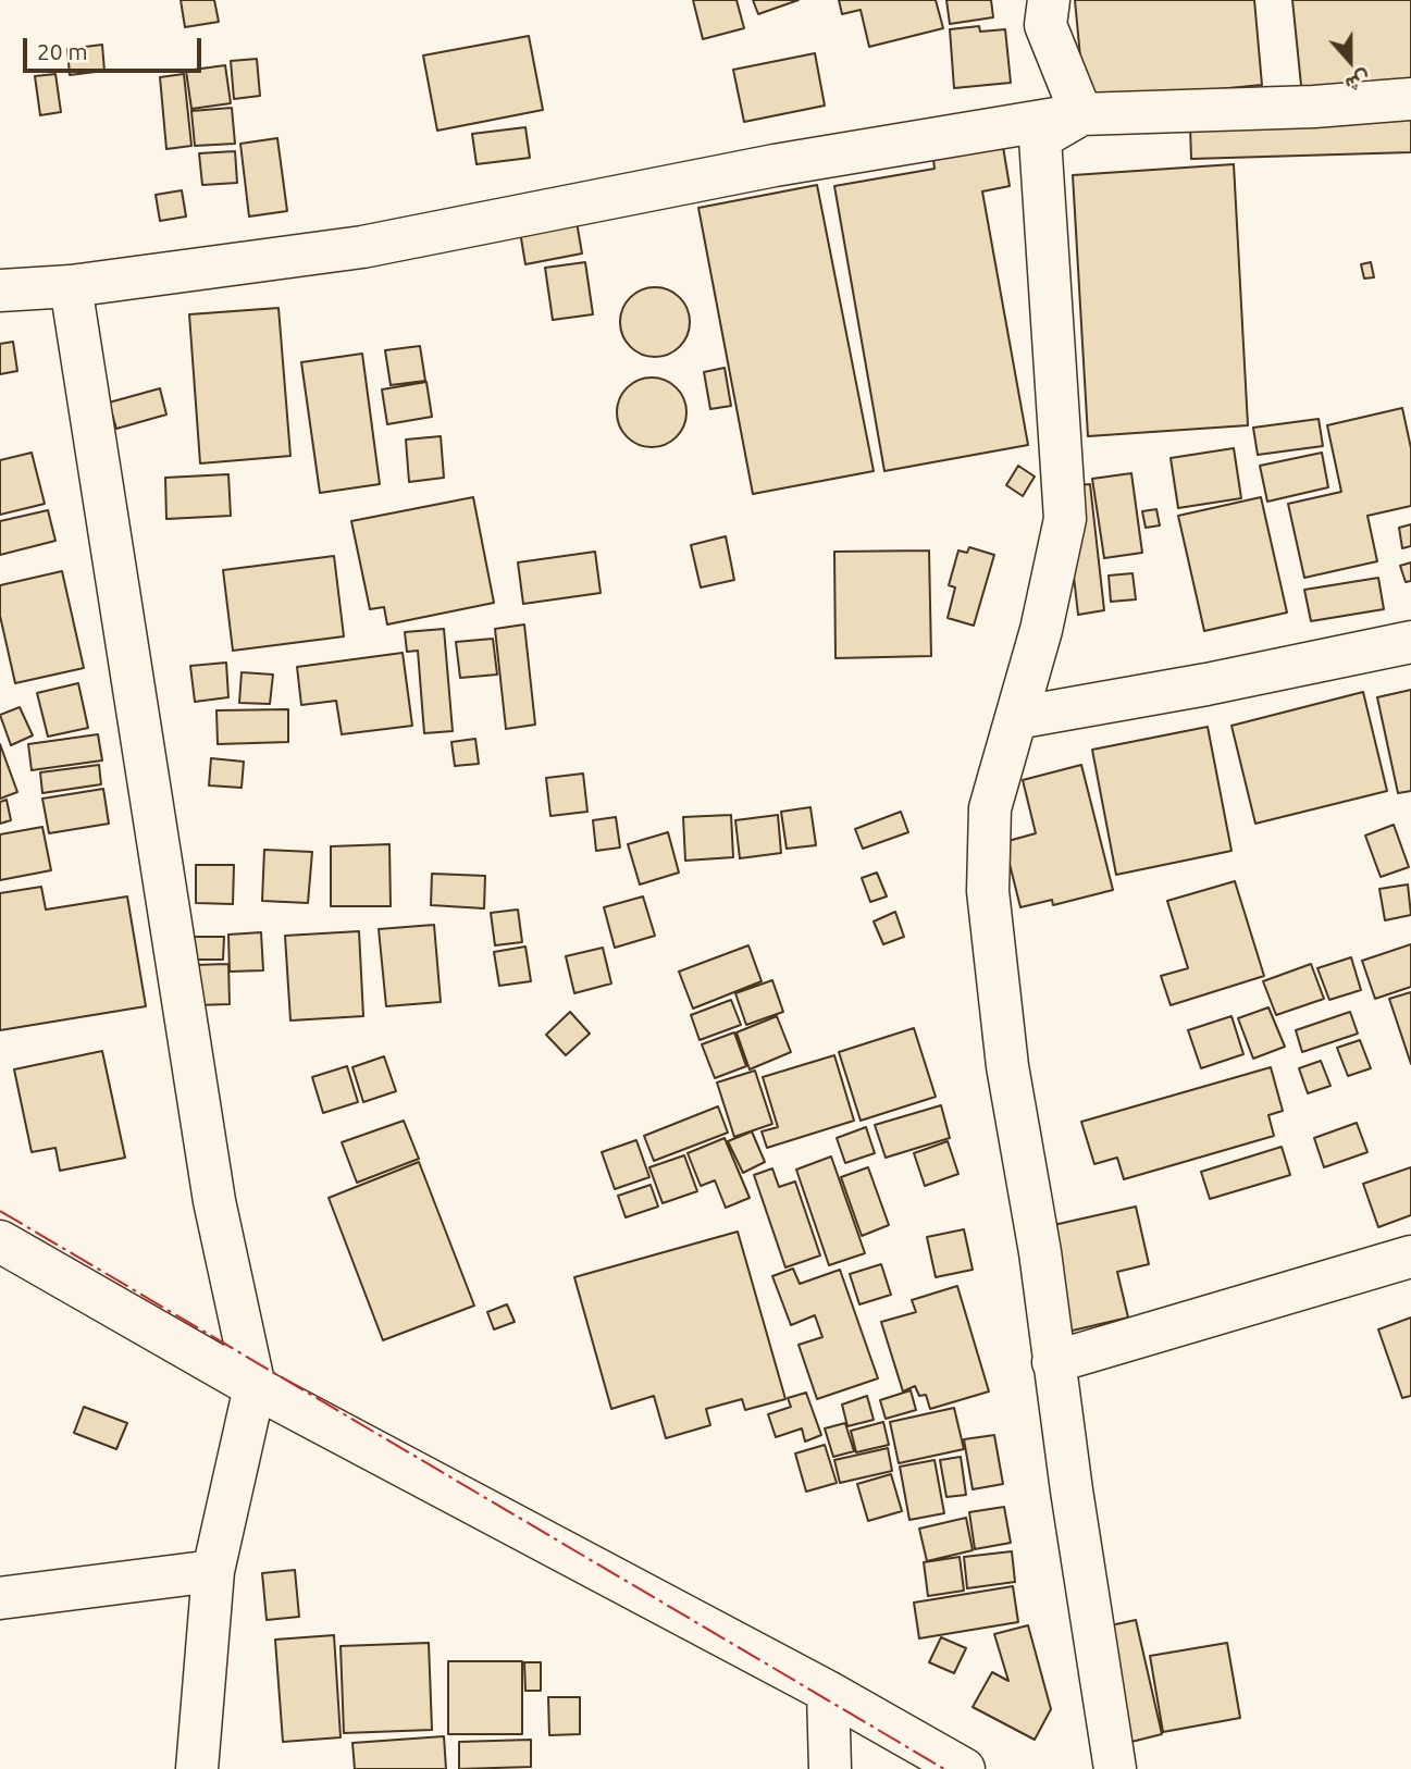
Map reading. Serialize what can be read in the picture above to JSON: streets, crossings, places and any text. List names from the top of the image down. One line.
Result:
{"scale_bar":"20 m","north":"bottom"}
